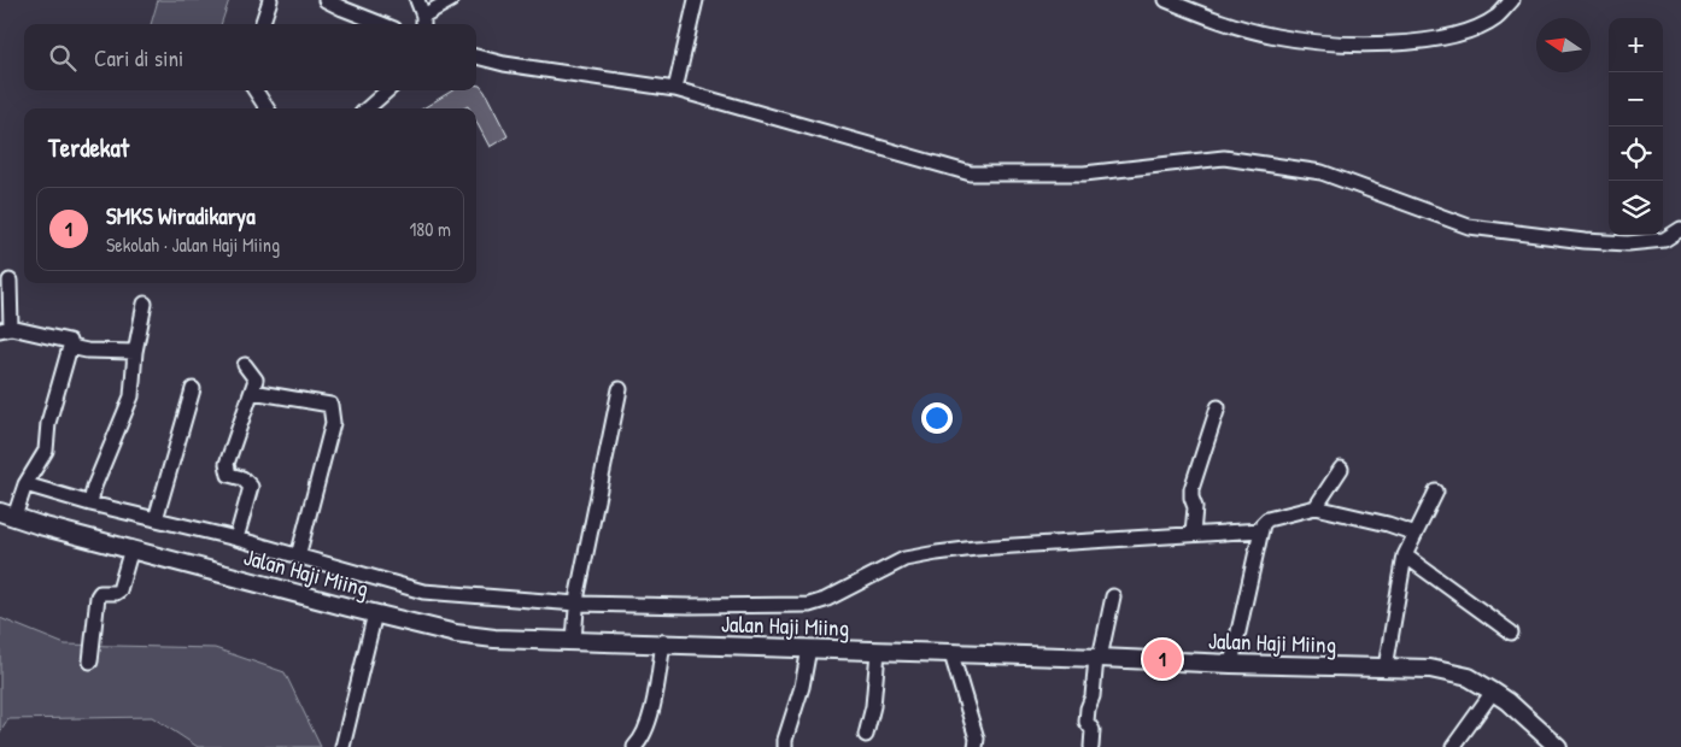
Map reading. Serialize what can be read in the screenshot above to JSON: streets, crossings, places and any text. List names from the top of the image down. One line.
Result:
{"streets":{"main road":["Jalan Haji Miing"]},"north":"left","page":{"map_buttons":["+","−"],"search":"Cari di sini","heading":"Terdekat","list":[{"mark":"1","name":"SMKS Wiradikarya","note":"Sekolah · Jalan Haji Miing","value":"180 m"}],"pins":"1"}}
